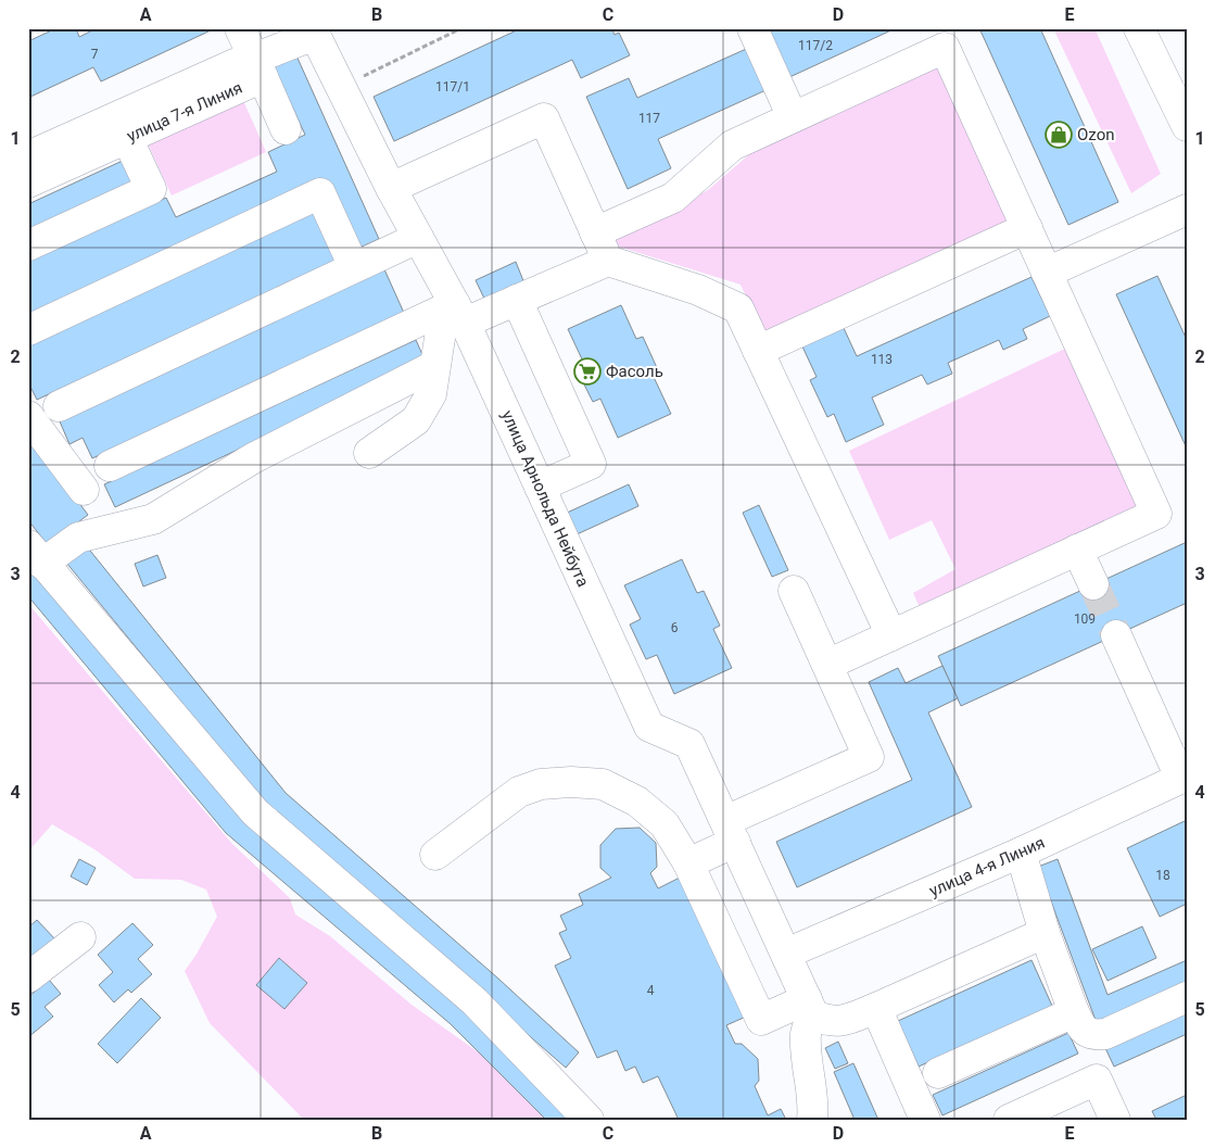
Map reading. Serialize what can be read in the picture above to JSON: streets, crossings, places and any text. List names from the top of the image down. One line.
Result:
{"streets":{"street":["улица 7-я Линия","улица Арнольда Нейбута","улица 4-я Линия"]},"crossings":[["улица 7-я Линия","улица Арнольда Нейбута"],["улица Арнольда Нейбута","улица 4-я Линия"]],"places":{"shop":["Ozon"],"supermarket":["Фасоль"]},"house_numbers":["117/2","7","117/1","117","113","109","6","18","4"],"grid":{"columns":["A","B","C","D","E"],"rows":["1","2","3","4","5"]}}
